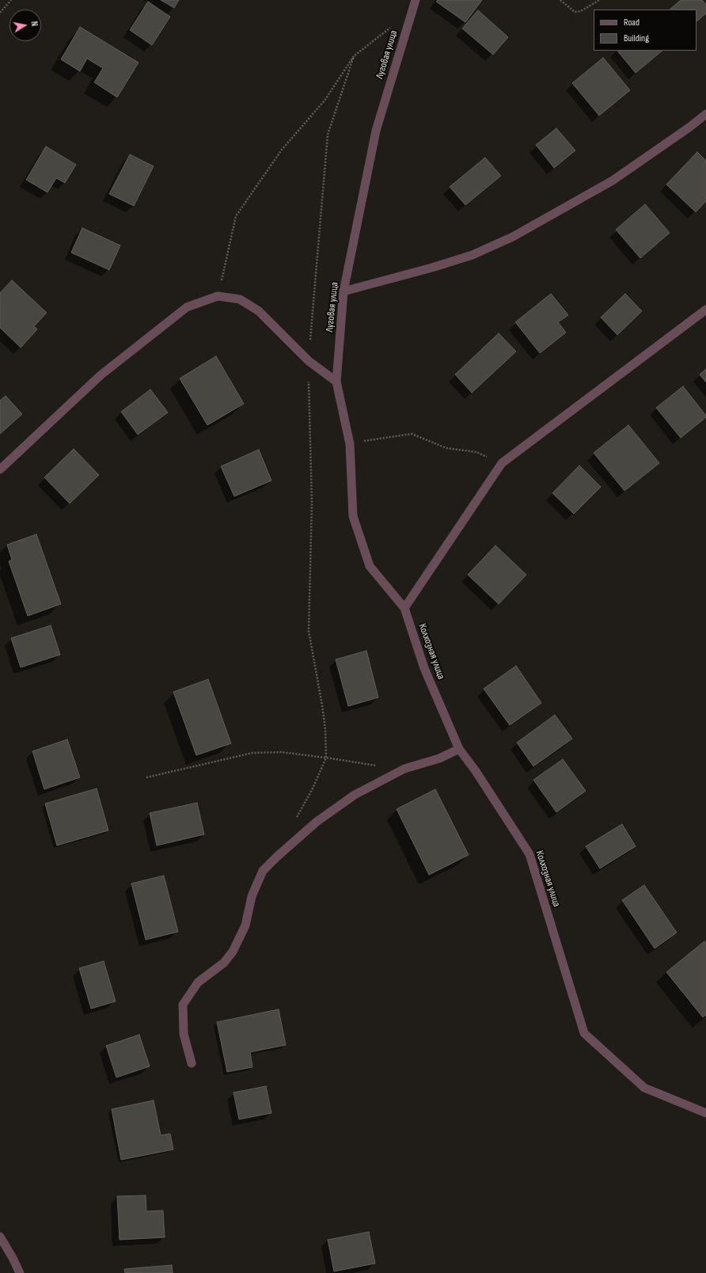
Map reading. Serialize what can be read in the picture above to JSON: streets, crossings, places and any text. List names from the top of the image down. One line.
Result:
{"streets":{"street":["Луговая улица","Колхозная улица"]},"crossings":[["Луговая улица","Колхозная улица"]],"legend":["Road","Building"],"north":"right"}
